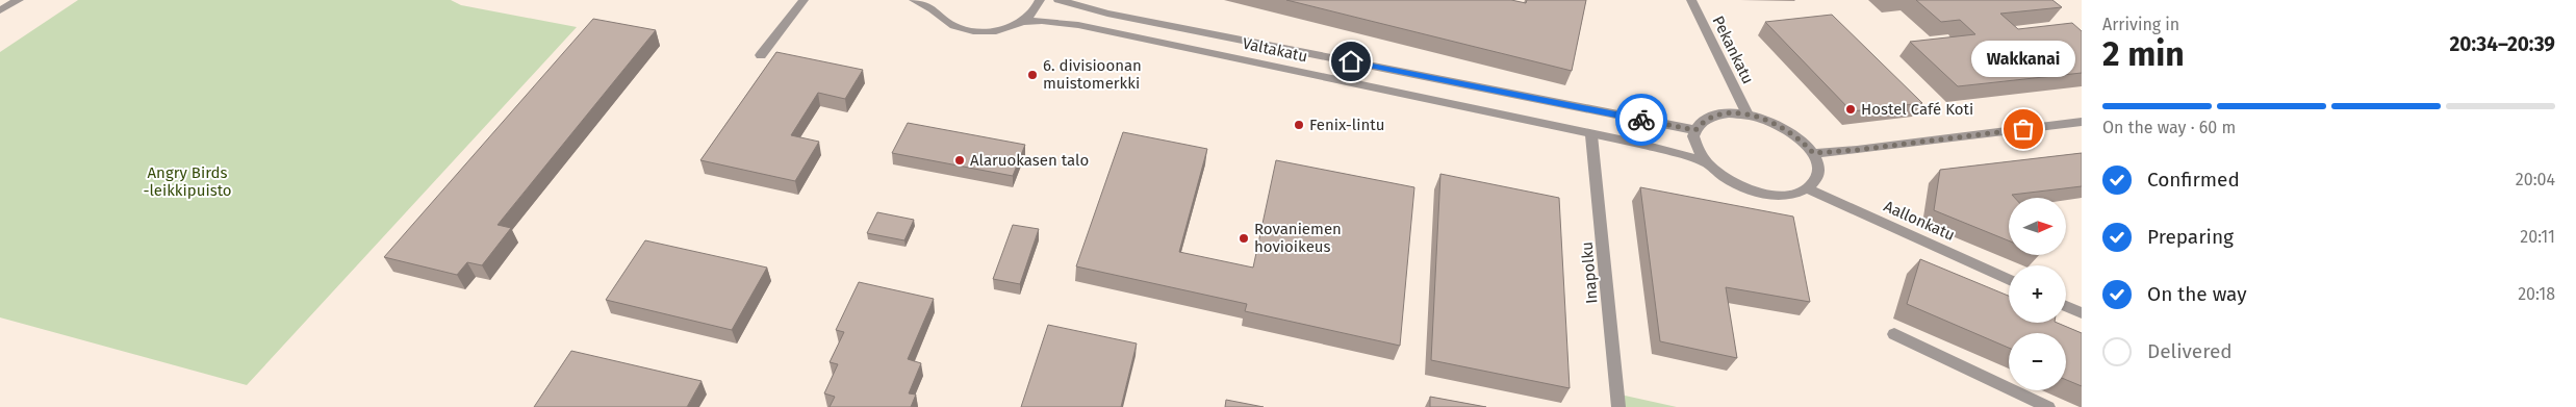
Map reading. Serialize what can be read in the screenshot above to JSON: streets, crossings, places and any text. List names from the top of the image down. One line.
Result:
{"streets":{"street":["Valtakatu","Pekankatu","Aallonkatu","Inapolku"]},"crossings":[["Valtakatu","Pekankatu"],["Valtakatu","Aallonkatu"],["Valtakatu","Inapolku"],["Pekankatu","Aallonkatu"]],"parks":["Angry Birds -leikkipuisto"],"places":["6. divisioonan muistomerkki","Hostel Café Koti","Fenix-lintu","Wakkanai","Alaruokasen talo","Rovaniemen hovioikeus"],"north":"right","page":{"heading":["2 min","Arriving in","20:34–20:39"],"bubble":"Wakkanai","bar":"On the way · 60 m","list":[["Confirmed","20:04"],["Preparing","20:11"],["On the way","20:18"],"Delivered"],"map_buttons":["+","−"]}}
